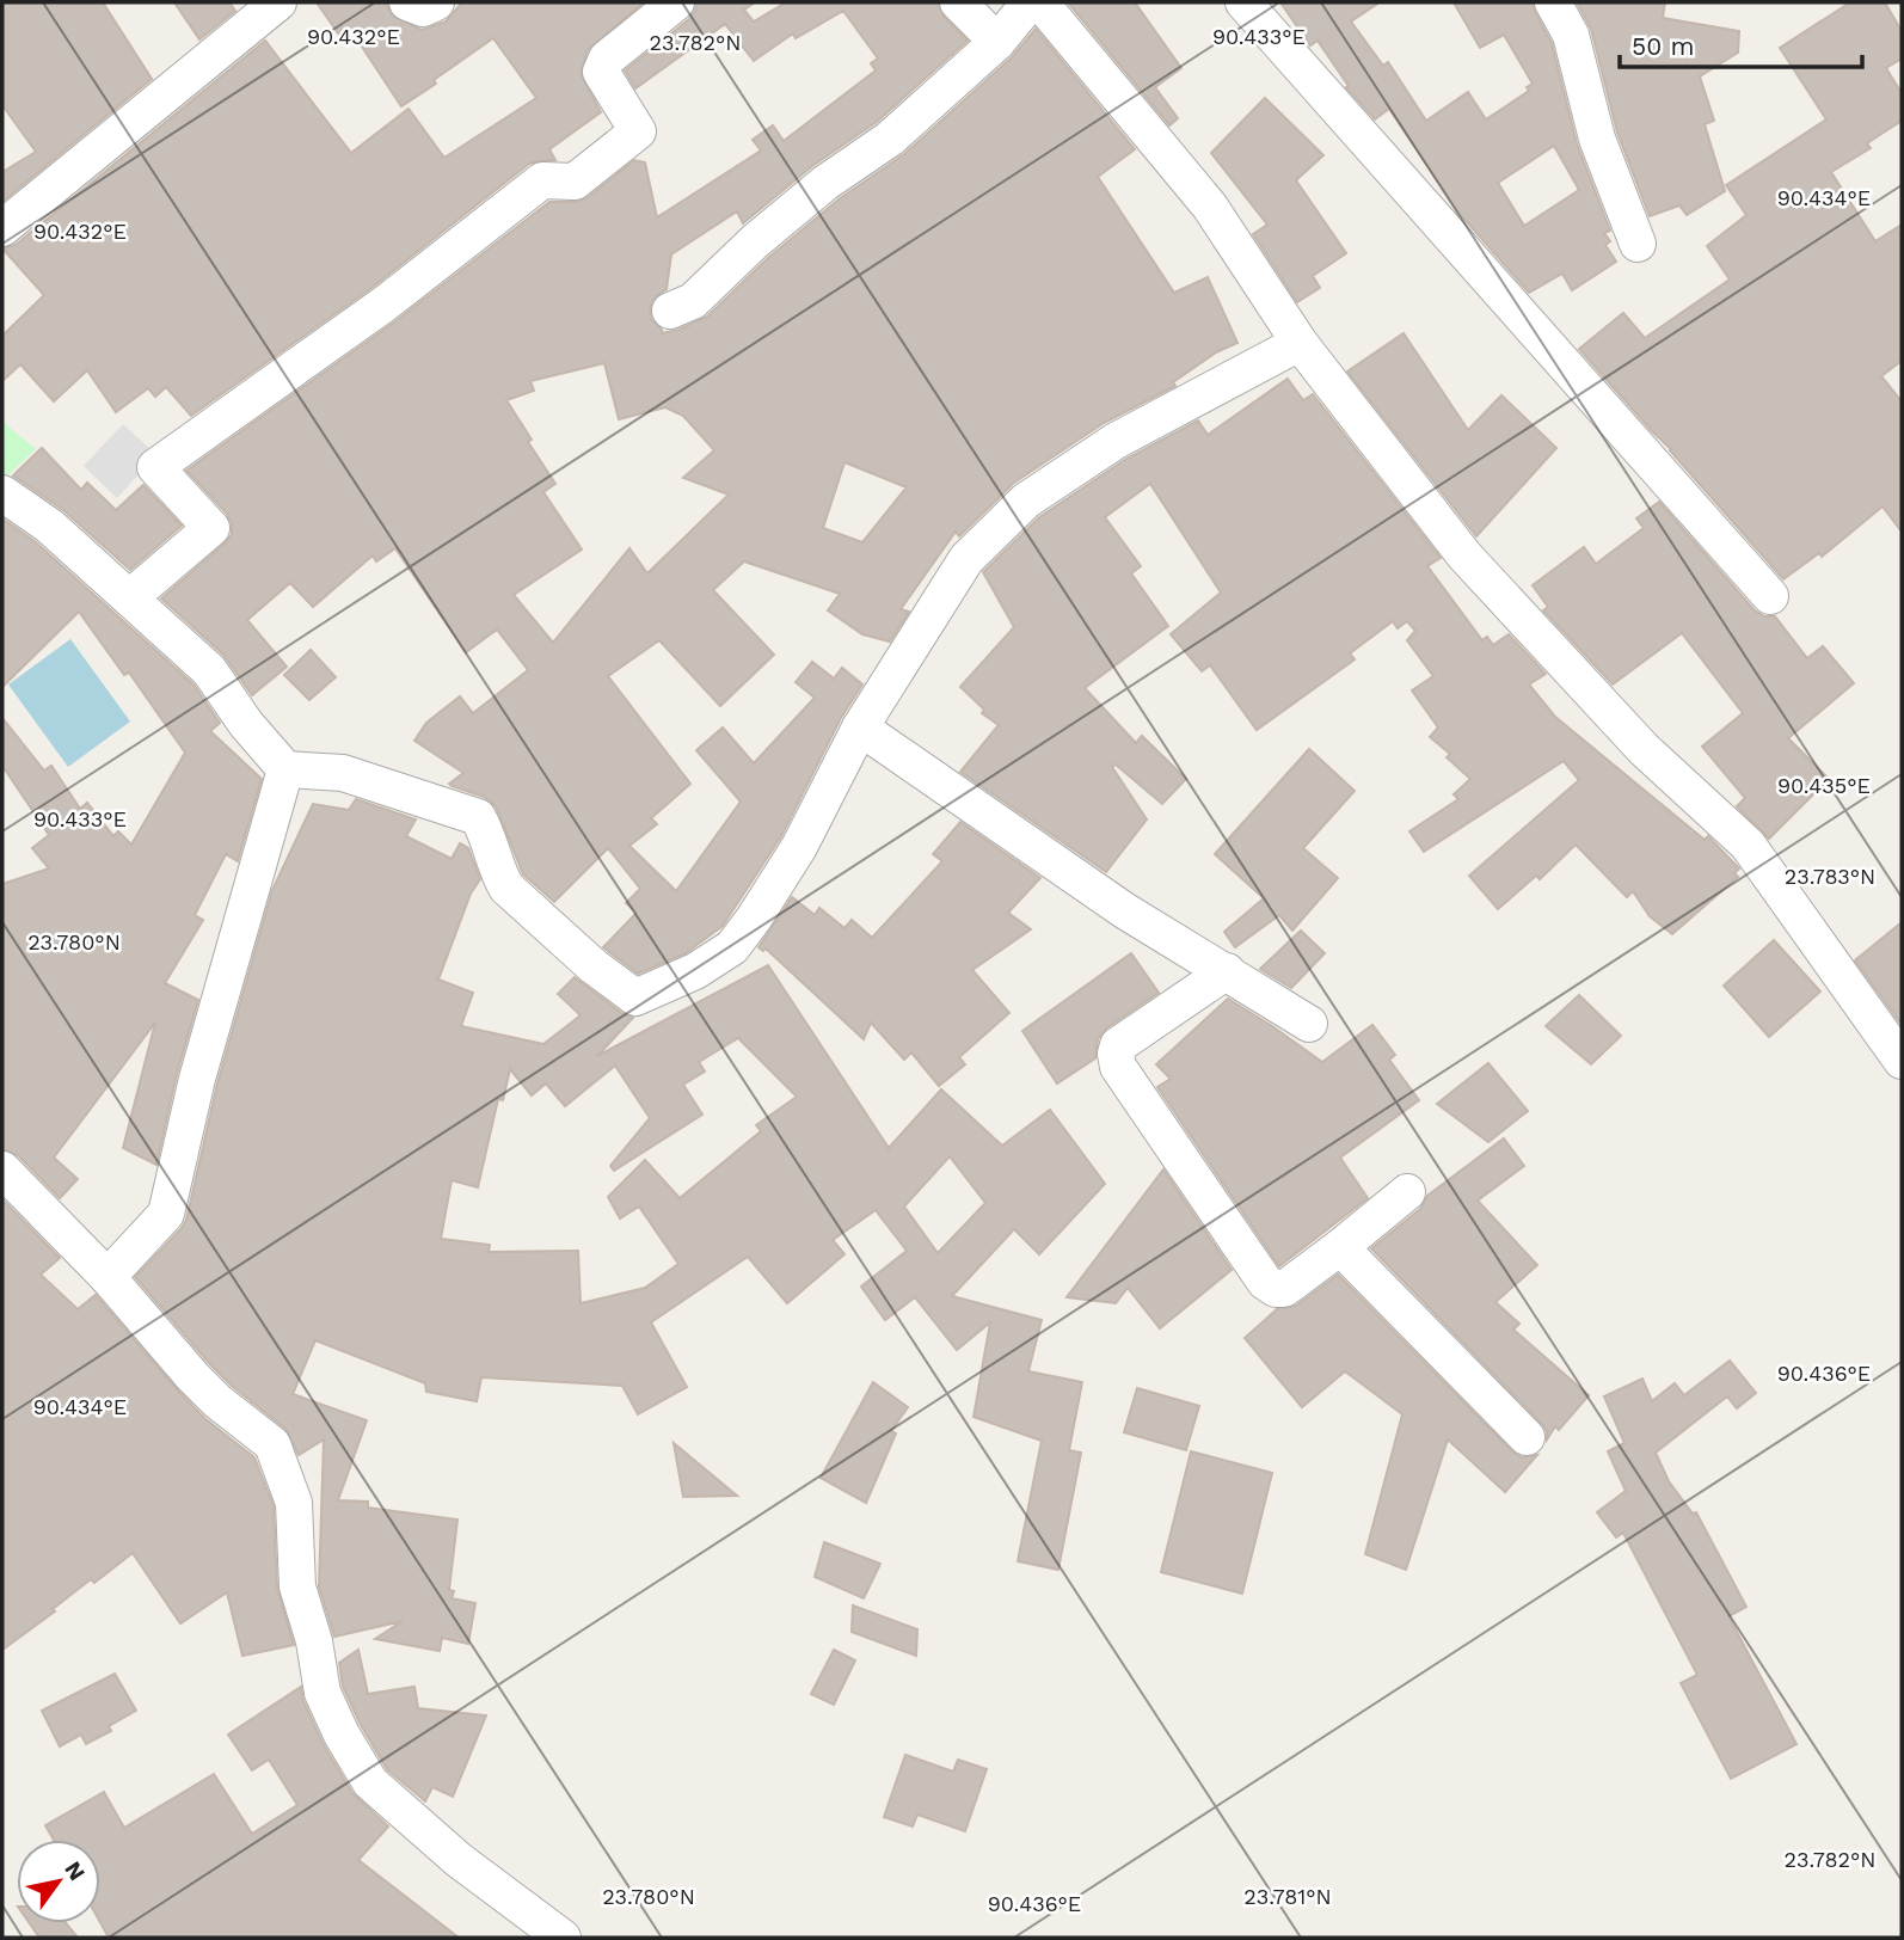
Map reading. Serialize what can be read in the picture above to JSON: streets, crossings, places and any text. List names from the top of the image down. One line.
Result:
{"scale_bar":"50 m","north":"top right","coordinates":["90.432°E","90.433°E","23.782°N","90.434°E","90.435°E","23.783°N","23.780°N","90.436°E","23.781°N"]}
